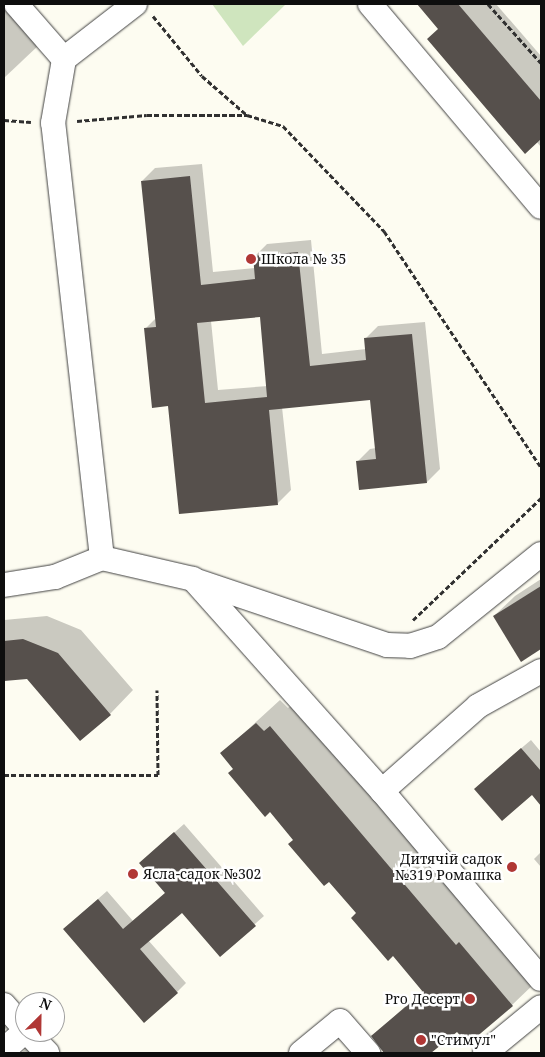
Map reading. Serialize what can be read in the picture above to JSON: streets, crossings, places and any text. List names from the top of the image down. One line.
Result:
{"places":["Школа № 35","Дитячій садок №319 Ромашка","Ясла-садок №302","Pro Десерт","\"Стимул\""],"north":"top right"}
